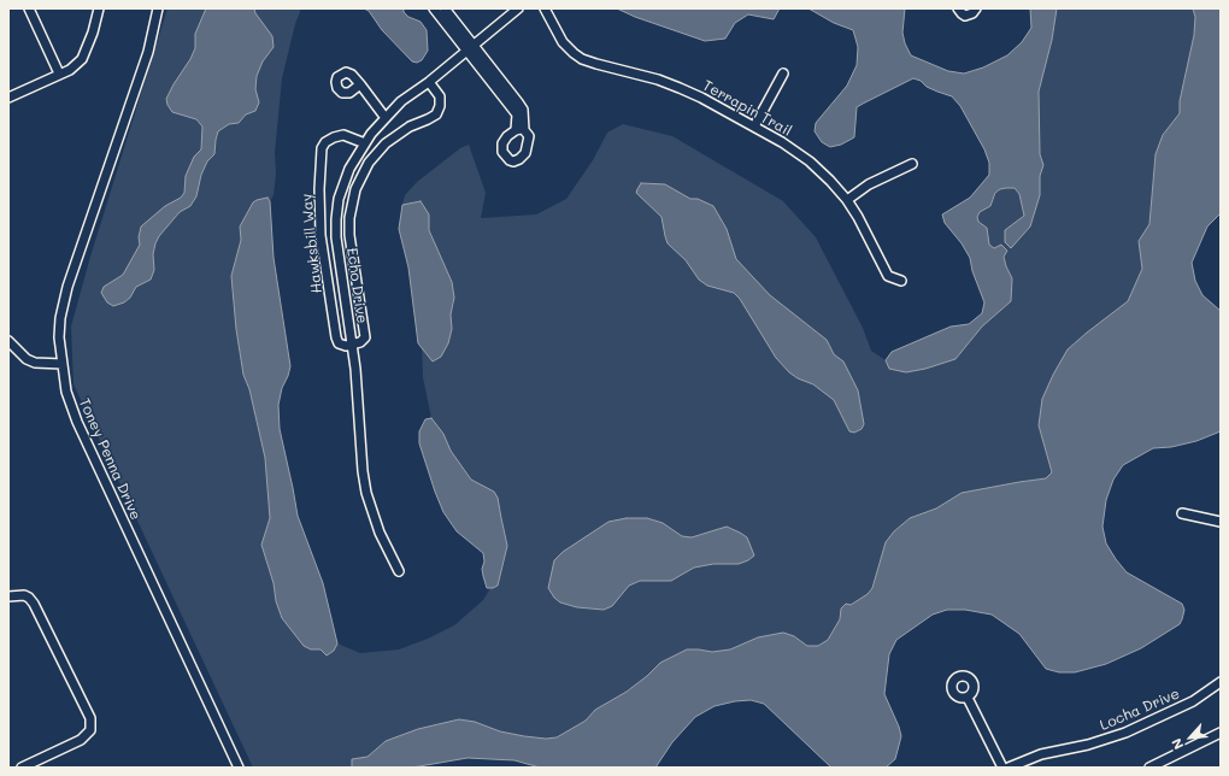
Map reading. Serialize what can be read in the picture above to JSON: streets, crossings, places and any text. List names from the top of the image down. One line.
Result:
{"streets":{"street":["Terrapin Trail","Hawksbill Way","Echo Drive","Toney Penna Drive","Locha Drive"]},"crossings":[["Hawksbill Way","Echo Drive"]],"north":"bottom left"}
